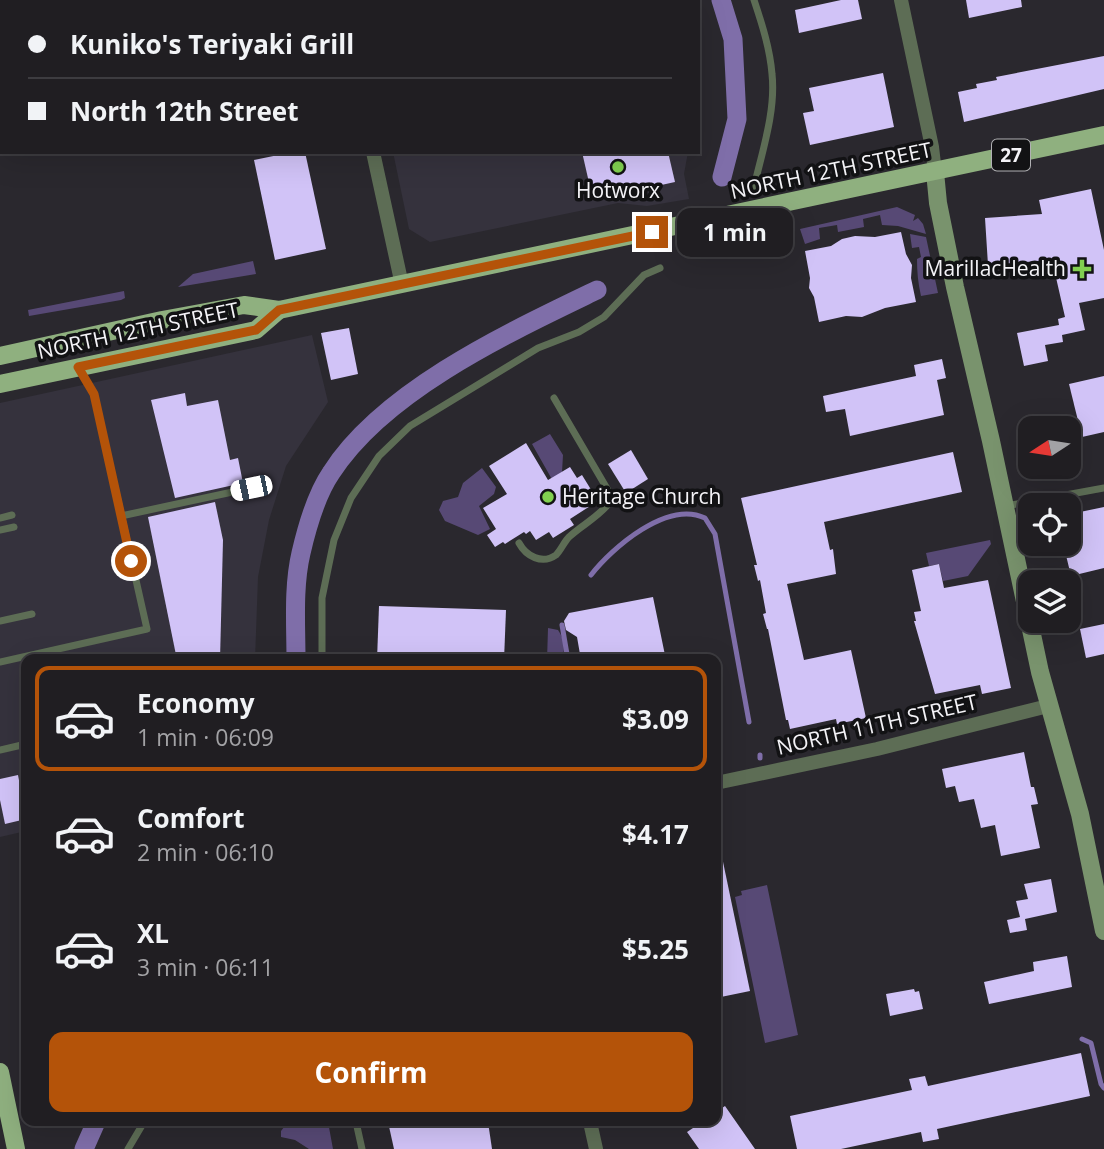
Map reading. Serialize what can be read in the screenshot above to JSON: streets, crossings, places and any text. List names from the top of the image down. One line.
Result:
{"streets":{"main road":["27","NORTH 12TH STREET"],"street":["NORTH 11TH STREET"]},"places":{"other":["Hotworx","Heritage Church"],"health":["MarillacHealth"]},"north":"left","page":{"banner":["Kuniko's Teriyaki Grill","North 12th Street"],"bubble":"1 min","list":[{"name":"Economy","note":"1 min · 06:09","value":"$3.09"},{"name":"Comfort","note":"2 min · 06:10","value":"$4.17"},{"name":"XL","note":"3 min · 06:11","value":"$5.25"}],"buttons":"Confirm"}}
